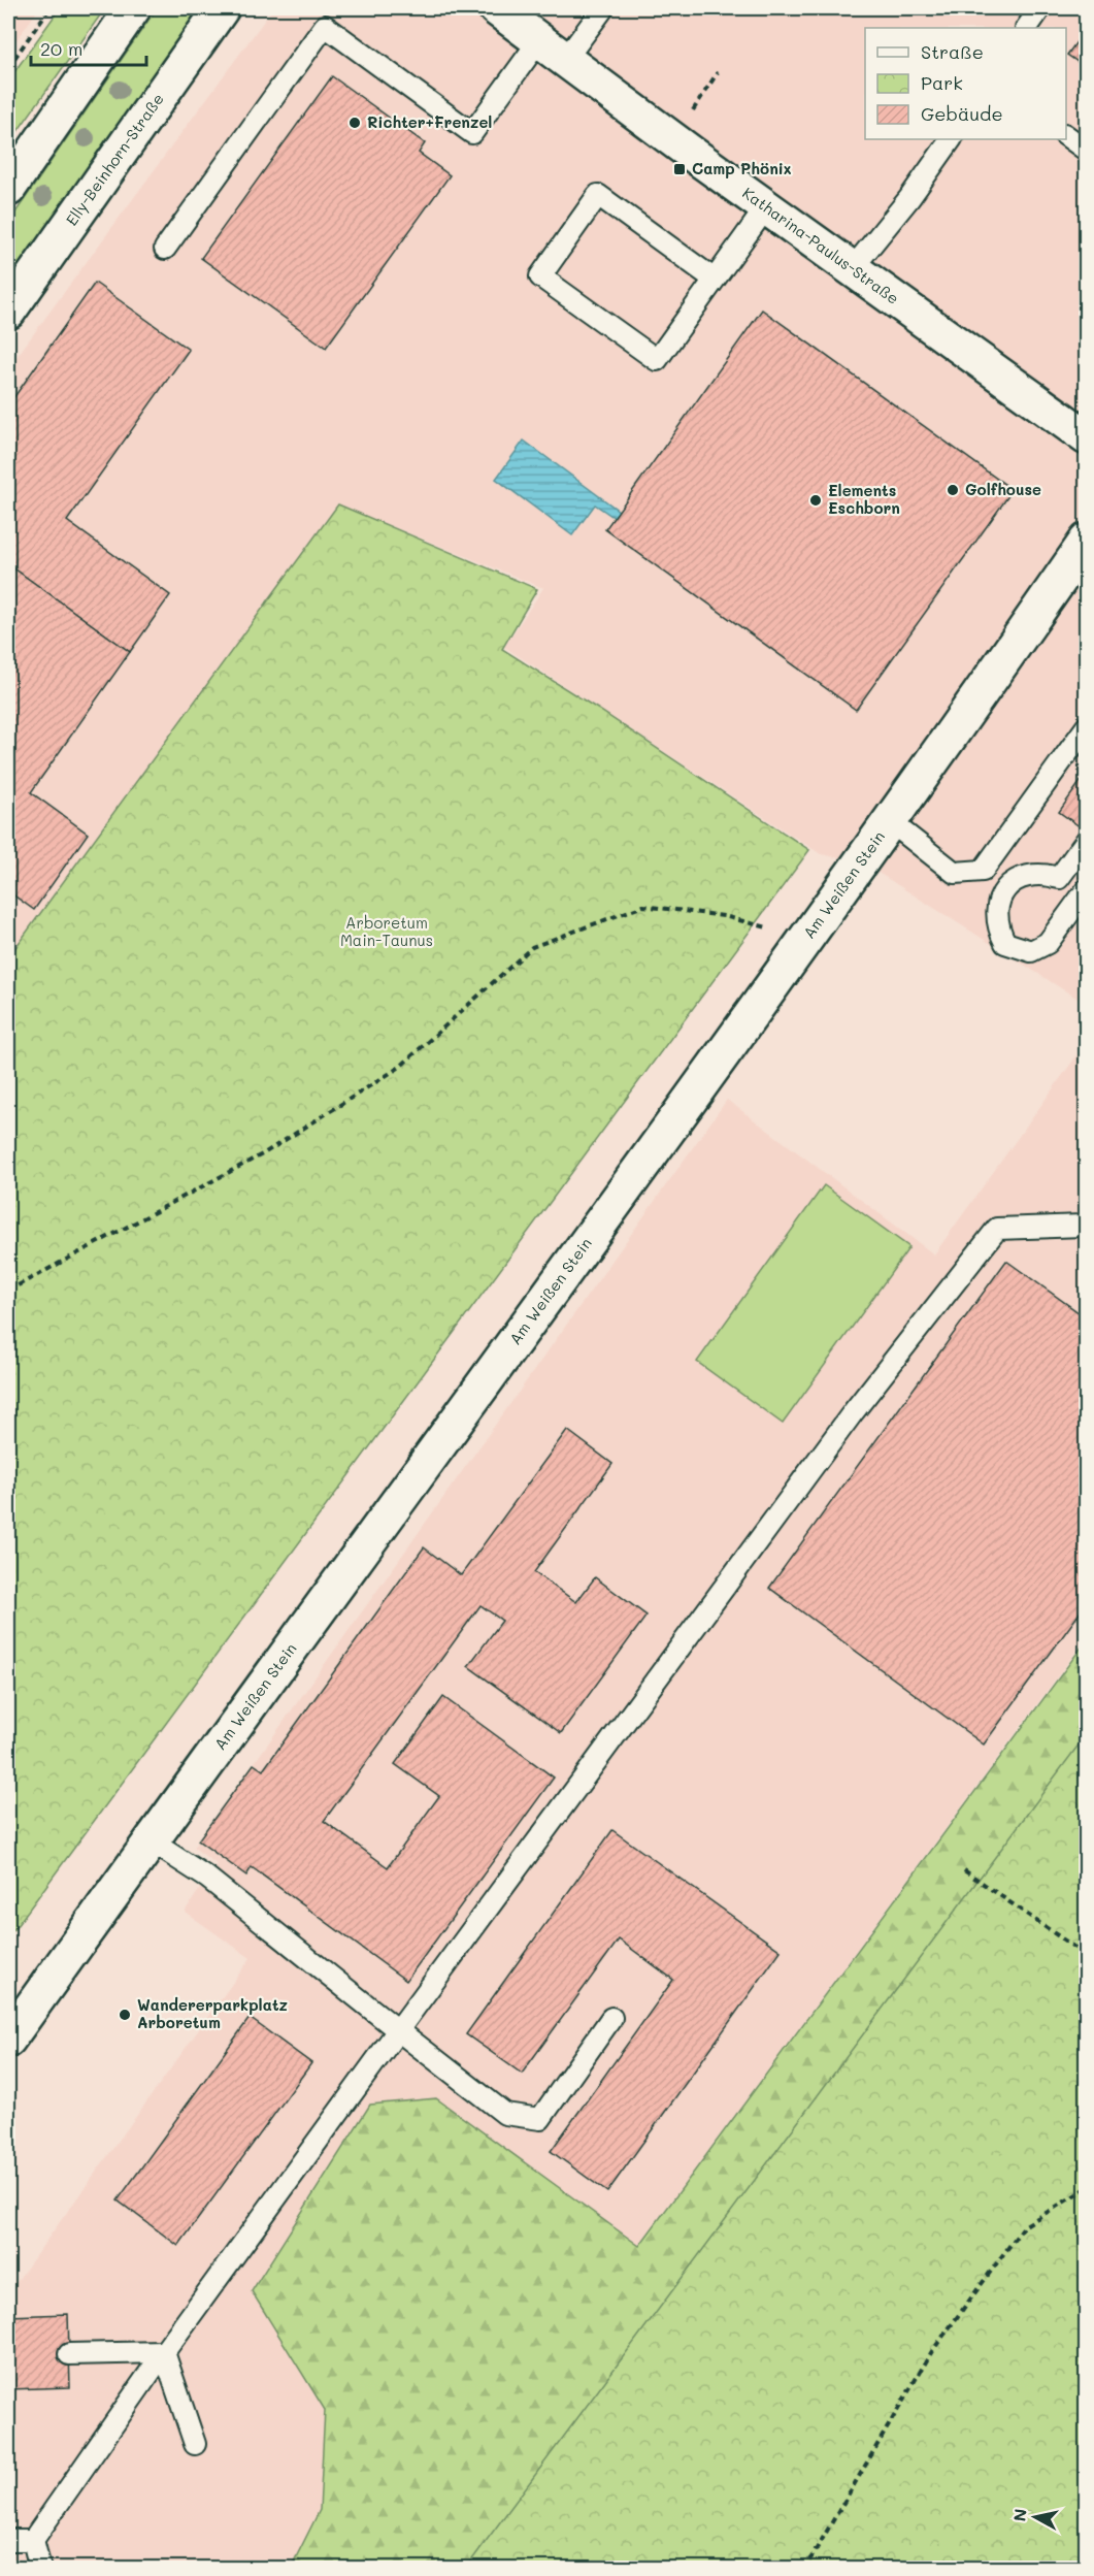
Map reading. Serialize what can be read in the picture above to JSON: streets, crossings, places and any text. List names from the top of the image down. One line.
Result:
{"streets":{"street":["Elly-Beinhorn-Straße","Katharina-Paulus-Straße","Am Weißen Stein"]},"parks":["Arboretum Main-Taunus"],"places":{"other":["Richter+Frenzel","Golfhouse","Elements Eschborn","Wandererparkplatz Arboretum"],"transit":["Camp Phönix"]},"legend":["Straße","Park","Gebäude"],"scale_bar":"20 m","north":"left"}
